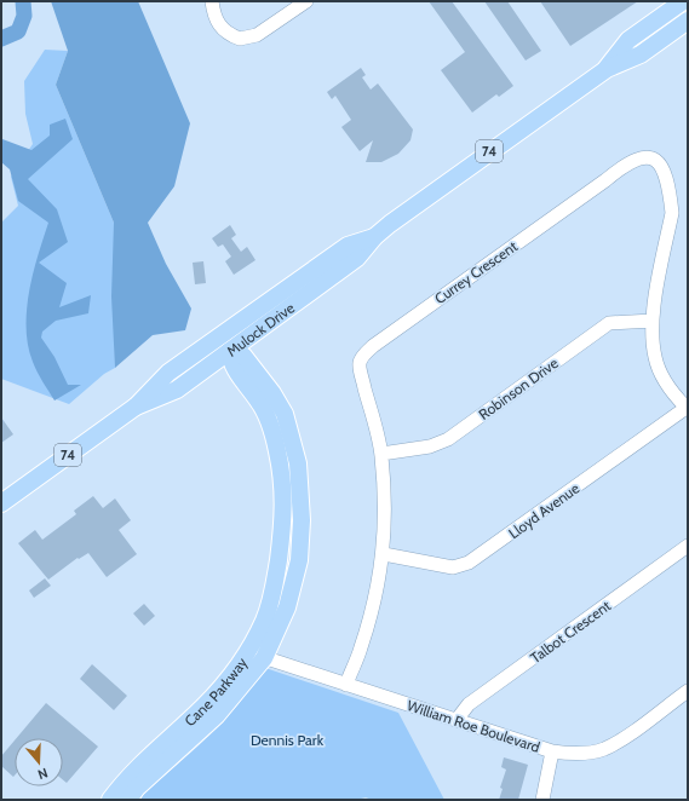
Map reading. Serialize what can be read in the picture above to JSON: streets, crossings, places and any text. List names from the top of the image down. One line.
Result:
{"streets":{"main road":["74","Mulock Drive","Cane Parkway"],"street":["Currey Crescent","Robinson Drive","Lloyd Avenue","Talbot Crescent","William Roe Boulevard"]},"crossings":[["Currey Crescent","Robinson Drive"],["Currey Crescent","Lloyd Avenue"],["Currey Crescent","William Roe Boulevard"],["Mulock Drive","Cane Parkway"],["Talbot Crescent","William Roe Boulevard"],["Cane Parkway","William Roe Boulevard"]],"parks":["Dennis Park"],"north":"bottom"}
